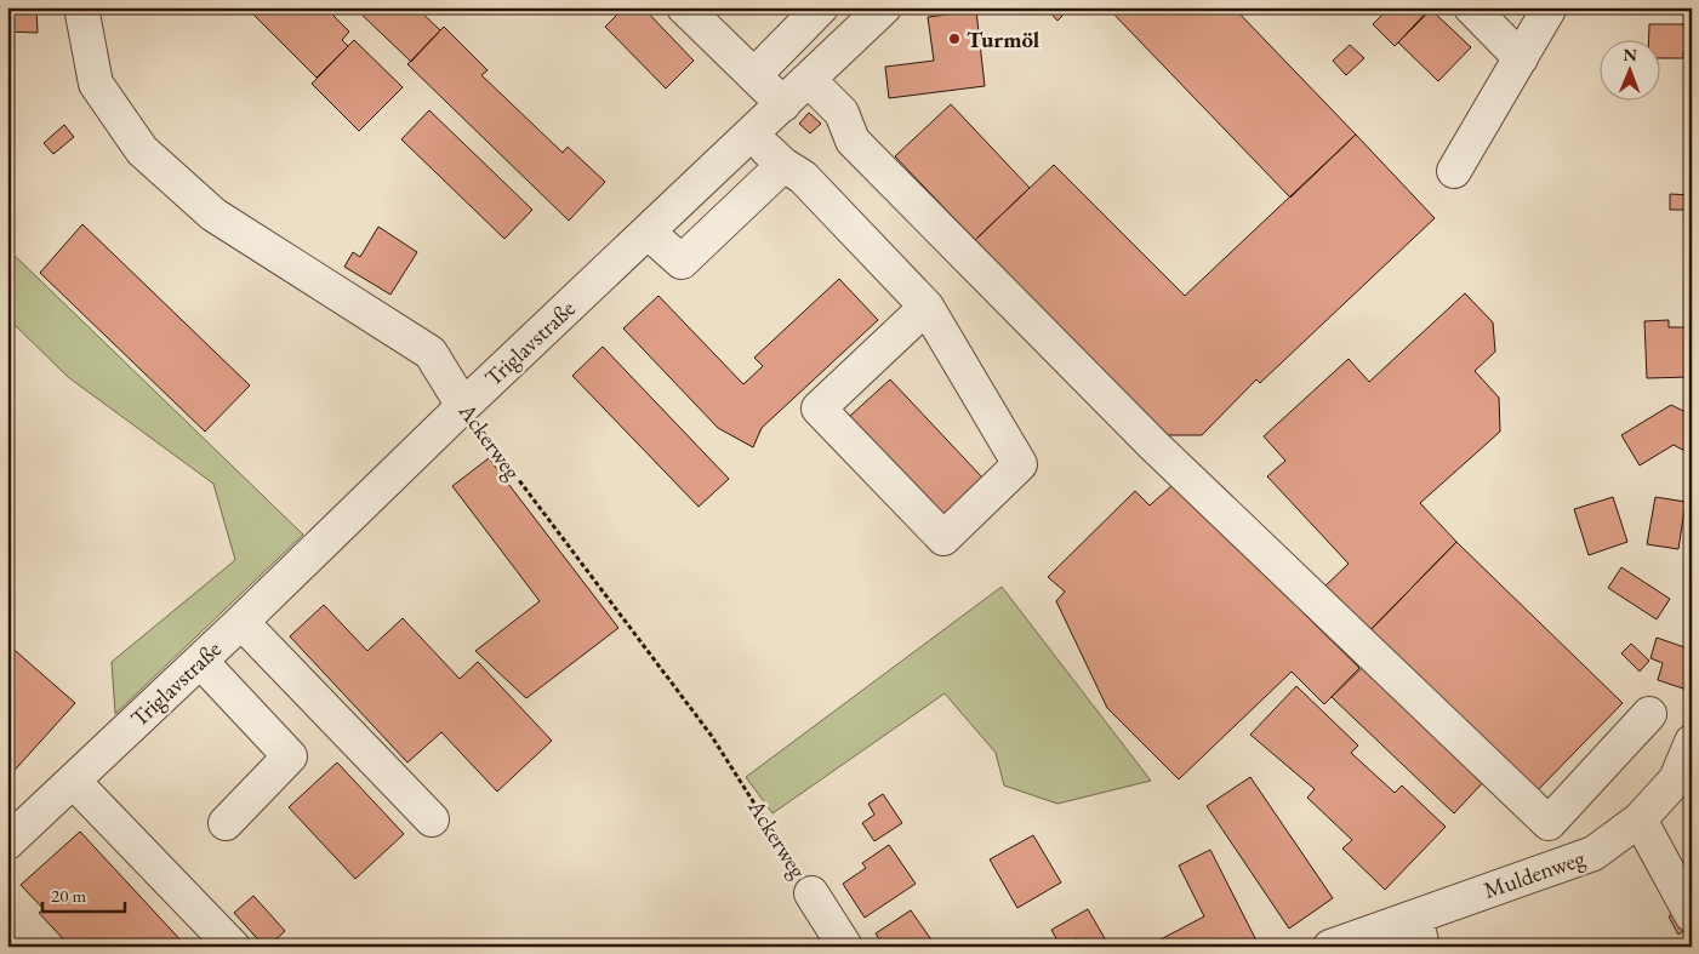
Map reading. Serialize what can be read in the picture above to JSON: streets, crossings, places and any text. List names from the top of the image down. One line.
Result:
{"streets":{"street":["Triglavstraße","Ackerweg","Muldenweg"]},"crossings":[["Triglavstraße","Ackerweg"]],"places":["Turmöl"],"scale_bar":"20 m","north":"top"}
